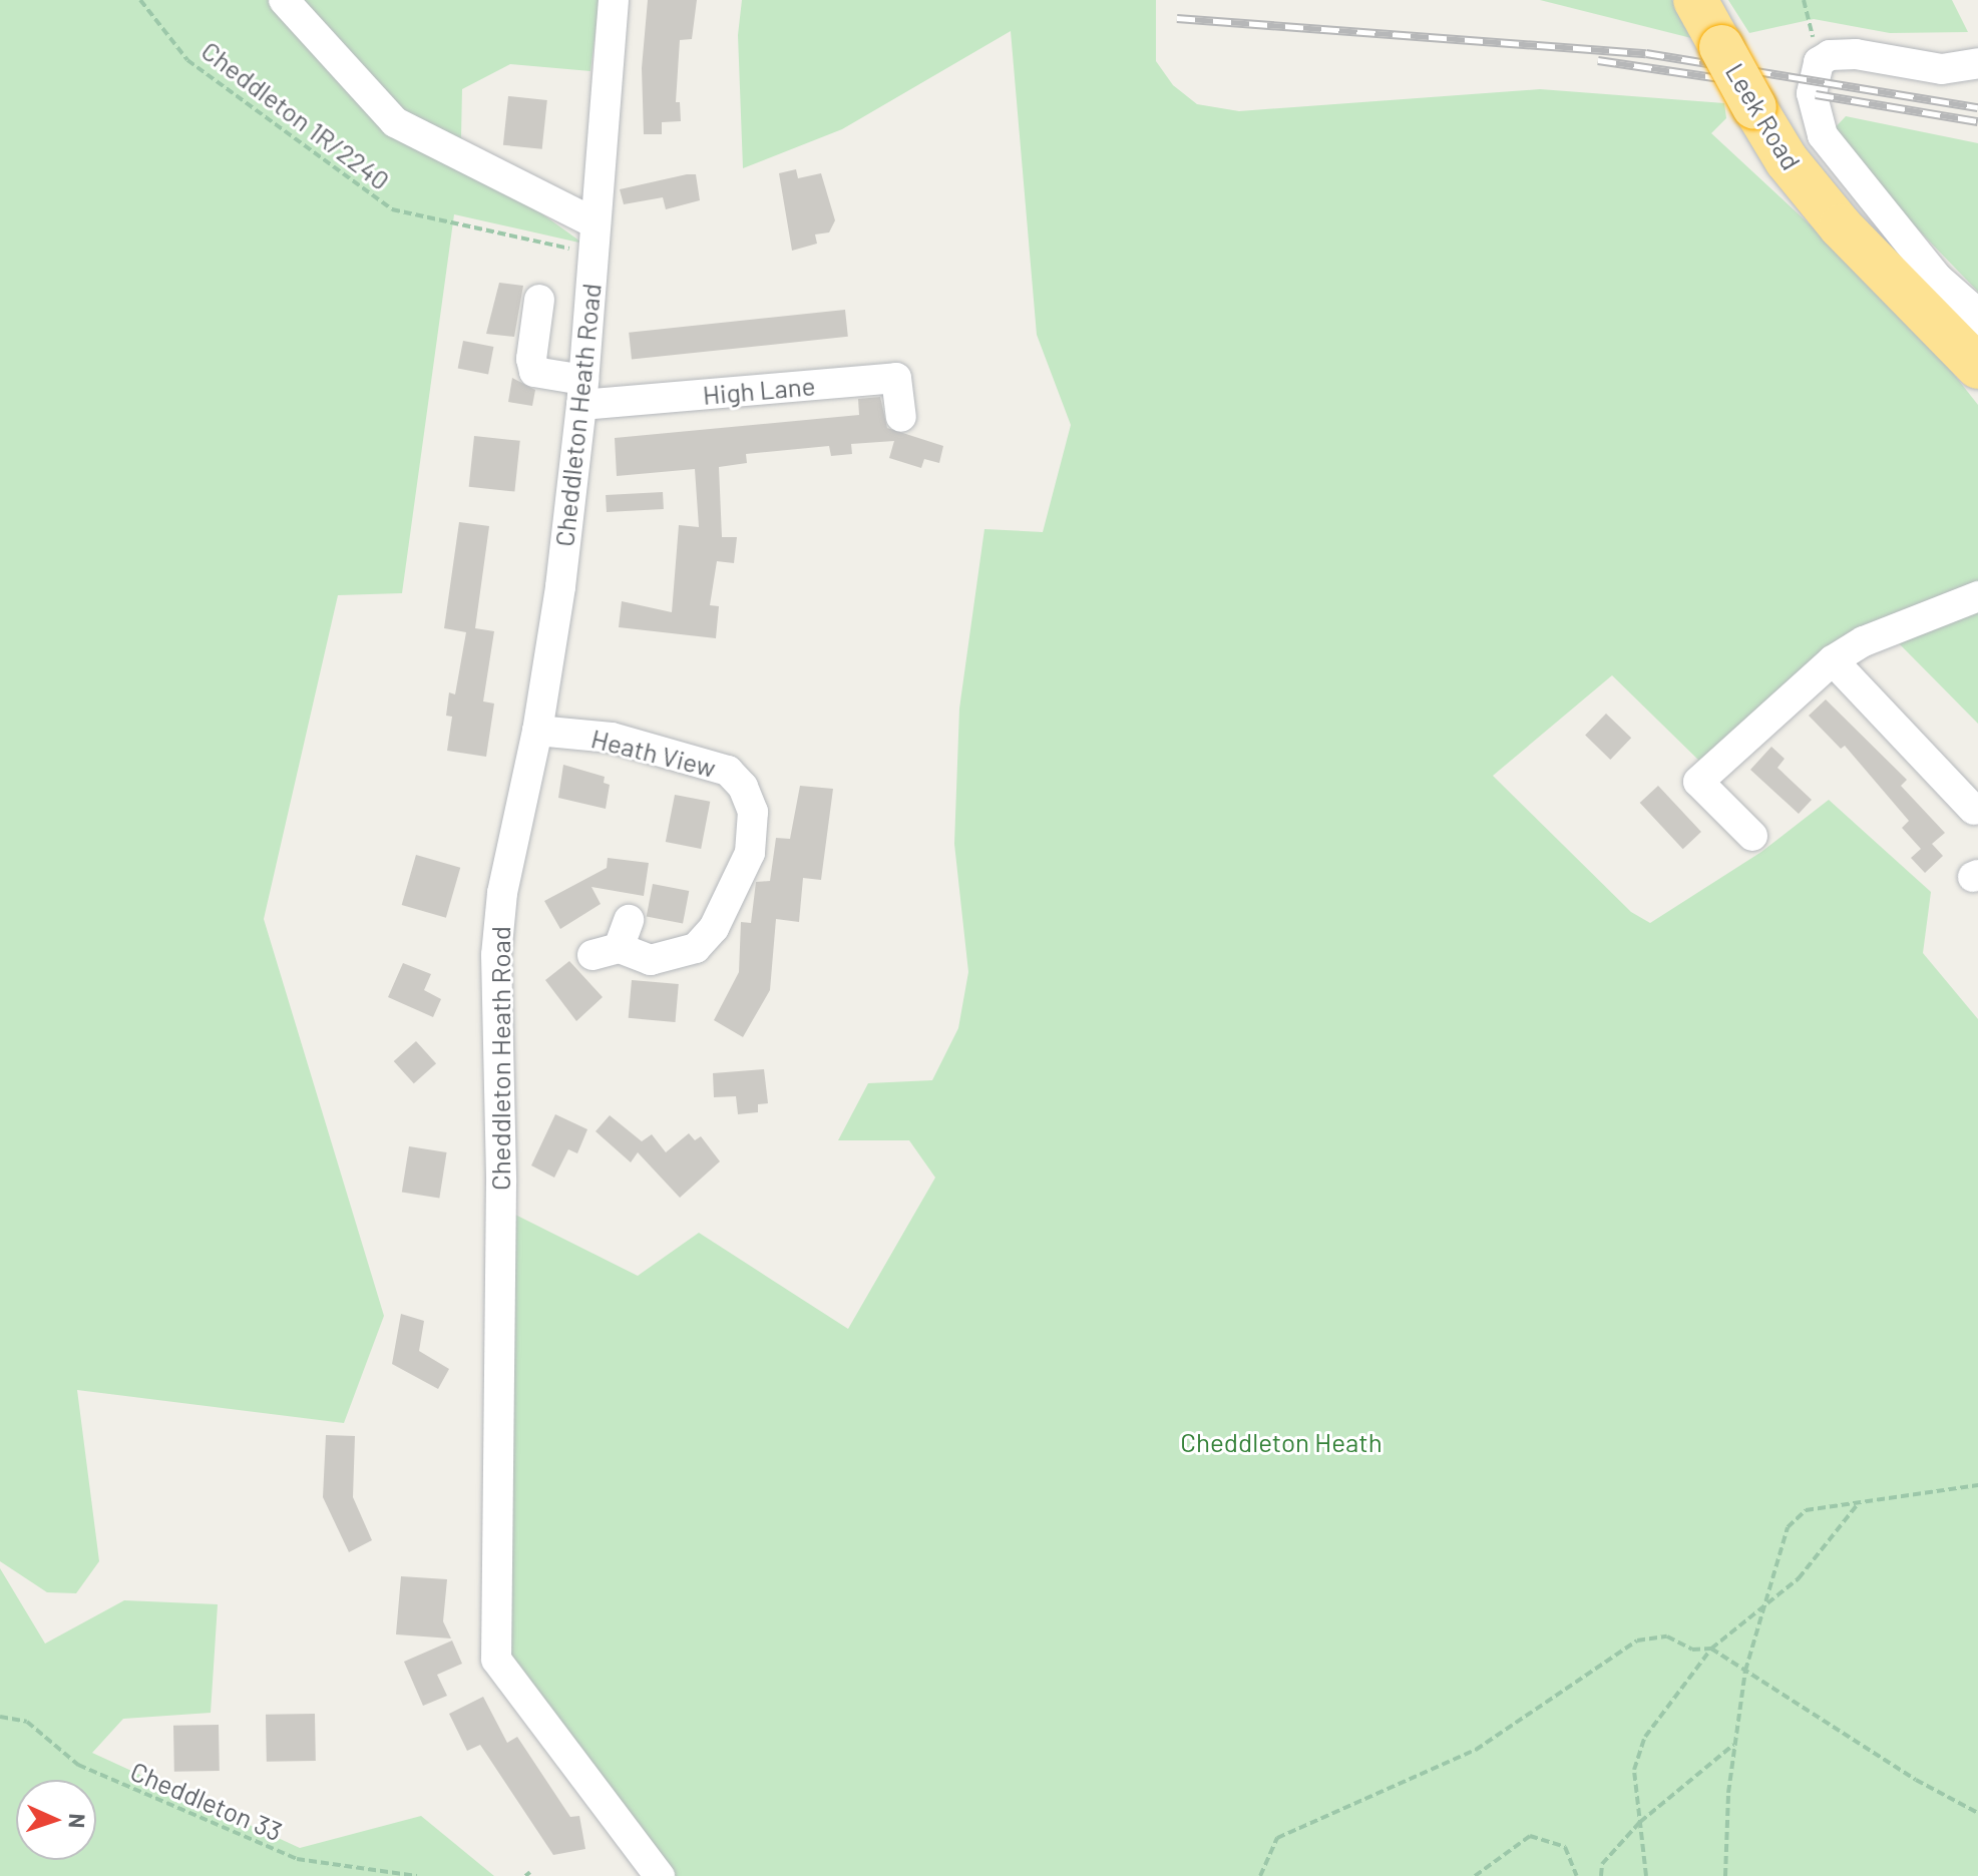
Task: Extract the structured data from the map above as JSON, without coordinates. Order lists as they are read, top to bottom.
{
  "streets": {
    "highway": ["Leek Road"],
    "street": ["High Lane", "Cheddleton Heath Road", "Heath View"],
    "path": ["Cheddleton 1R/2240", "Cheddleton 33"]
  },
  "crossings": [
    ["Cheddleton 1R/2240", "Cheddleton Heath Road"],
    ["High Lane", "Cheddleton Heath Road"],
    ["Cheddleton Heath Road", "Heath View"]
  ],
  "parks": ["Cheddleton Heath"],
  "north": "right"
}
